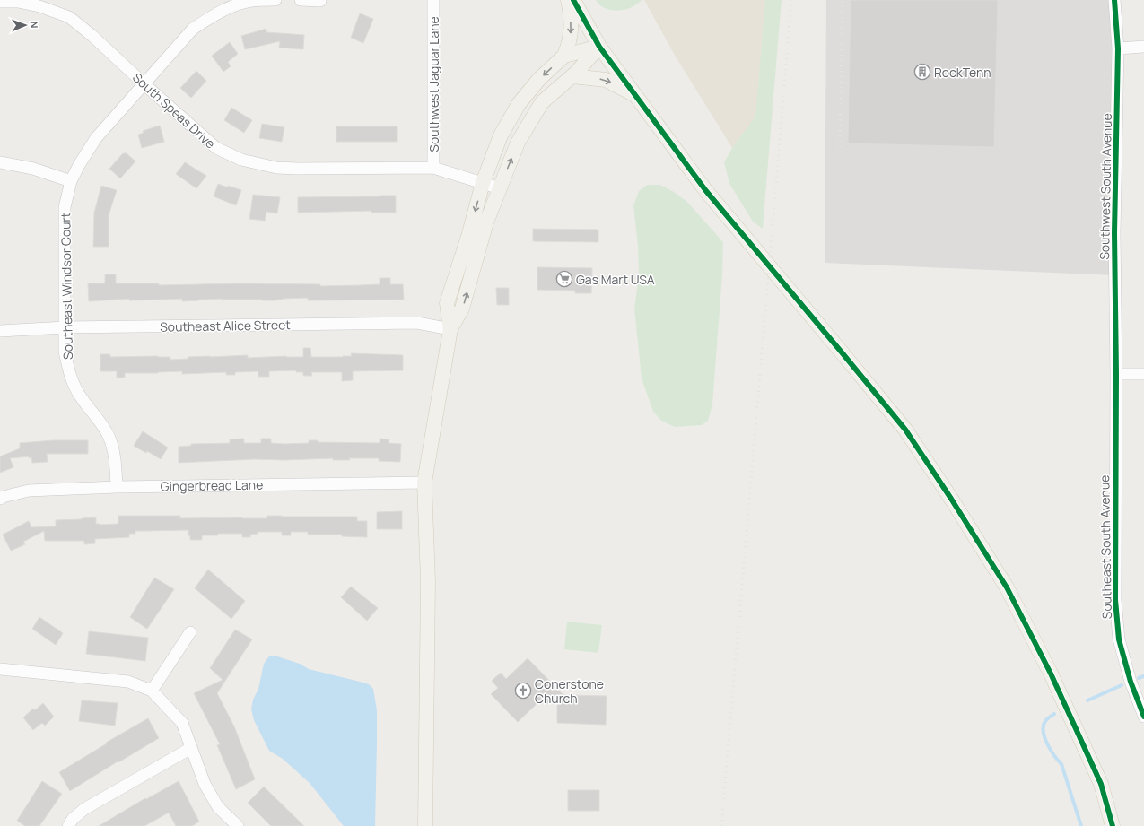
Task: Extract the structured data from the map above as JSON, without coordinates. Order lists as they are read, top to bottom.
{
  "streets": {
    "street": [
      "Southwest Jaguar Lane",
      "South Speas Drive",
      "Southwest South Avenue",
      "Southeast Windsor Court",
      "Southeast Alice Street",
      "Gingerbread Lane",
      "Southeast South Avenue"
    ]
  },
  "crossings": [
    ["Southwest Jaguar Lane", "South Speas Drive"],
    ["South Speas Drive", "Southeast Windsor Court"],
    ["Southwest South Avenue", "Southeast South Avenue"],
    ["Southeast Windsor Court", "Southeast Alice Street"],
    ["Southeast Windsor Court", "Gingerbread Lane"]
  ],
  "places": {
    "building": ["RockTenn"],
    "supermarket": ["Gas Mart USA"],
    "church": ["Conerstone Church"]
  },
  "north": "right"
}
